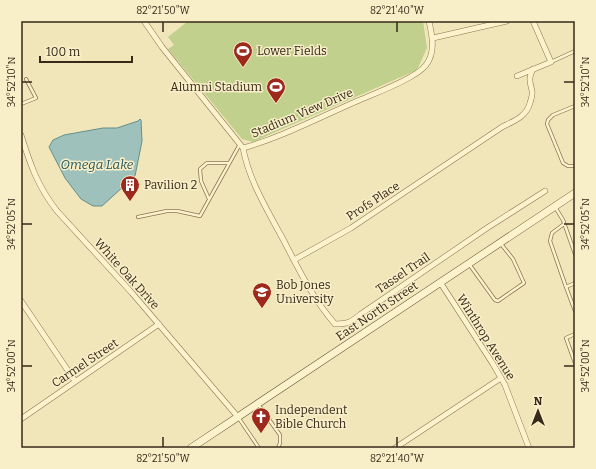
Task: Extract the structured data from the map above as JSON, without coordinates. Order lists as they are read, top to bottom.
{
  "streets": {
    "main road": ["East North Street"],
    "street": [
      "Stadium View Drive",
      "Profs Place",
      "Tassel Trail",
      "White Oak Drive",
      "Winthrop Avenue",
      "Carmel Street"
    ]
  },
  "crossings": [
    ["Profs Place", "Tassel Trail"],
    ["White Oak Drive", "East North Street"],
    ["White Oak Drive", "Carmel Street"],
    ["East North Street", "Winthrop Avenue"]
  ],
  "water": ["Omega Lake"],
  "places": {
    "sports": ["Lower Fields", "Alumni Stadium"],
    "building": ["Pavilion 2"],
    "school or university": ["Bob Jones University"],
    "church": ["Independent Bible Church"]
  },
  "scale_bar": "100 m",
  "north": "top",
  "coordinates": [
    "82°21'50\"W",
    "82°21'40\"W",
    "34°52'10\"N",
    "34°52'05\"N",
    "34°52'00\"N"
  ]
}
